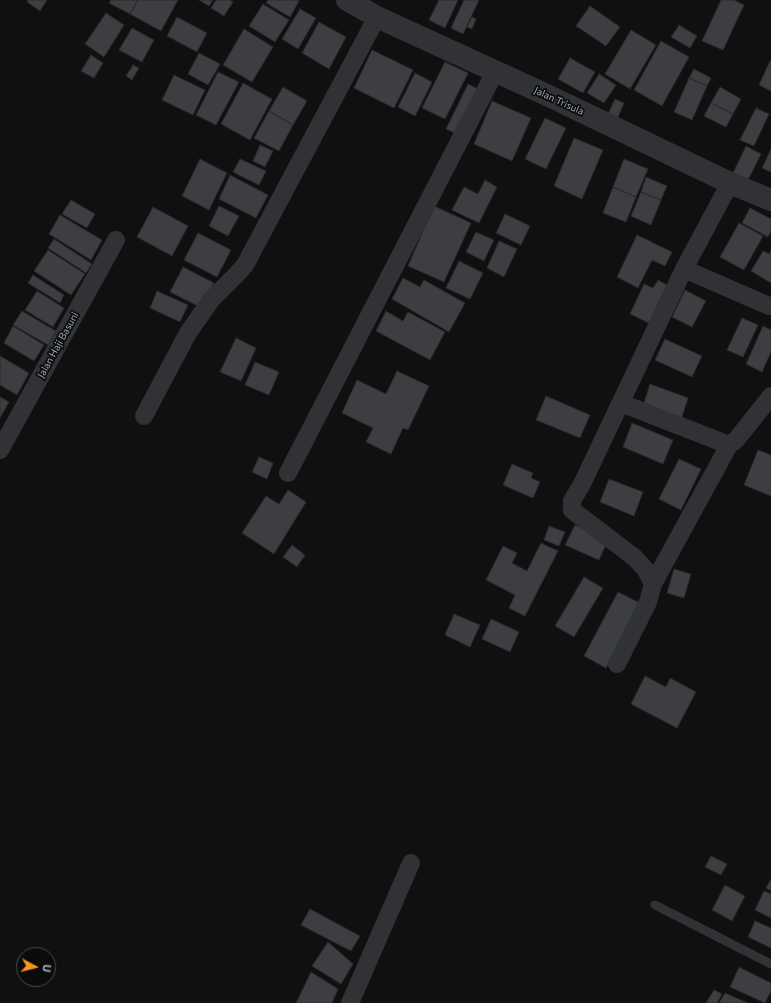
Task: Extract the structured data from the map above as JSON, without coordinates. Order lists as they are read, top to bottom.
{
  "streets": {
    "street": ["Jalan Trisula", "Jalan Haji Basuni"]
  },
  "north": "right"
}
